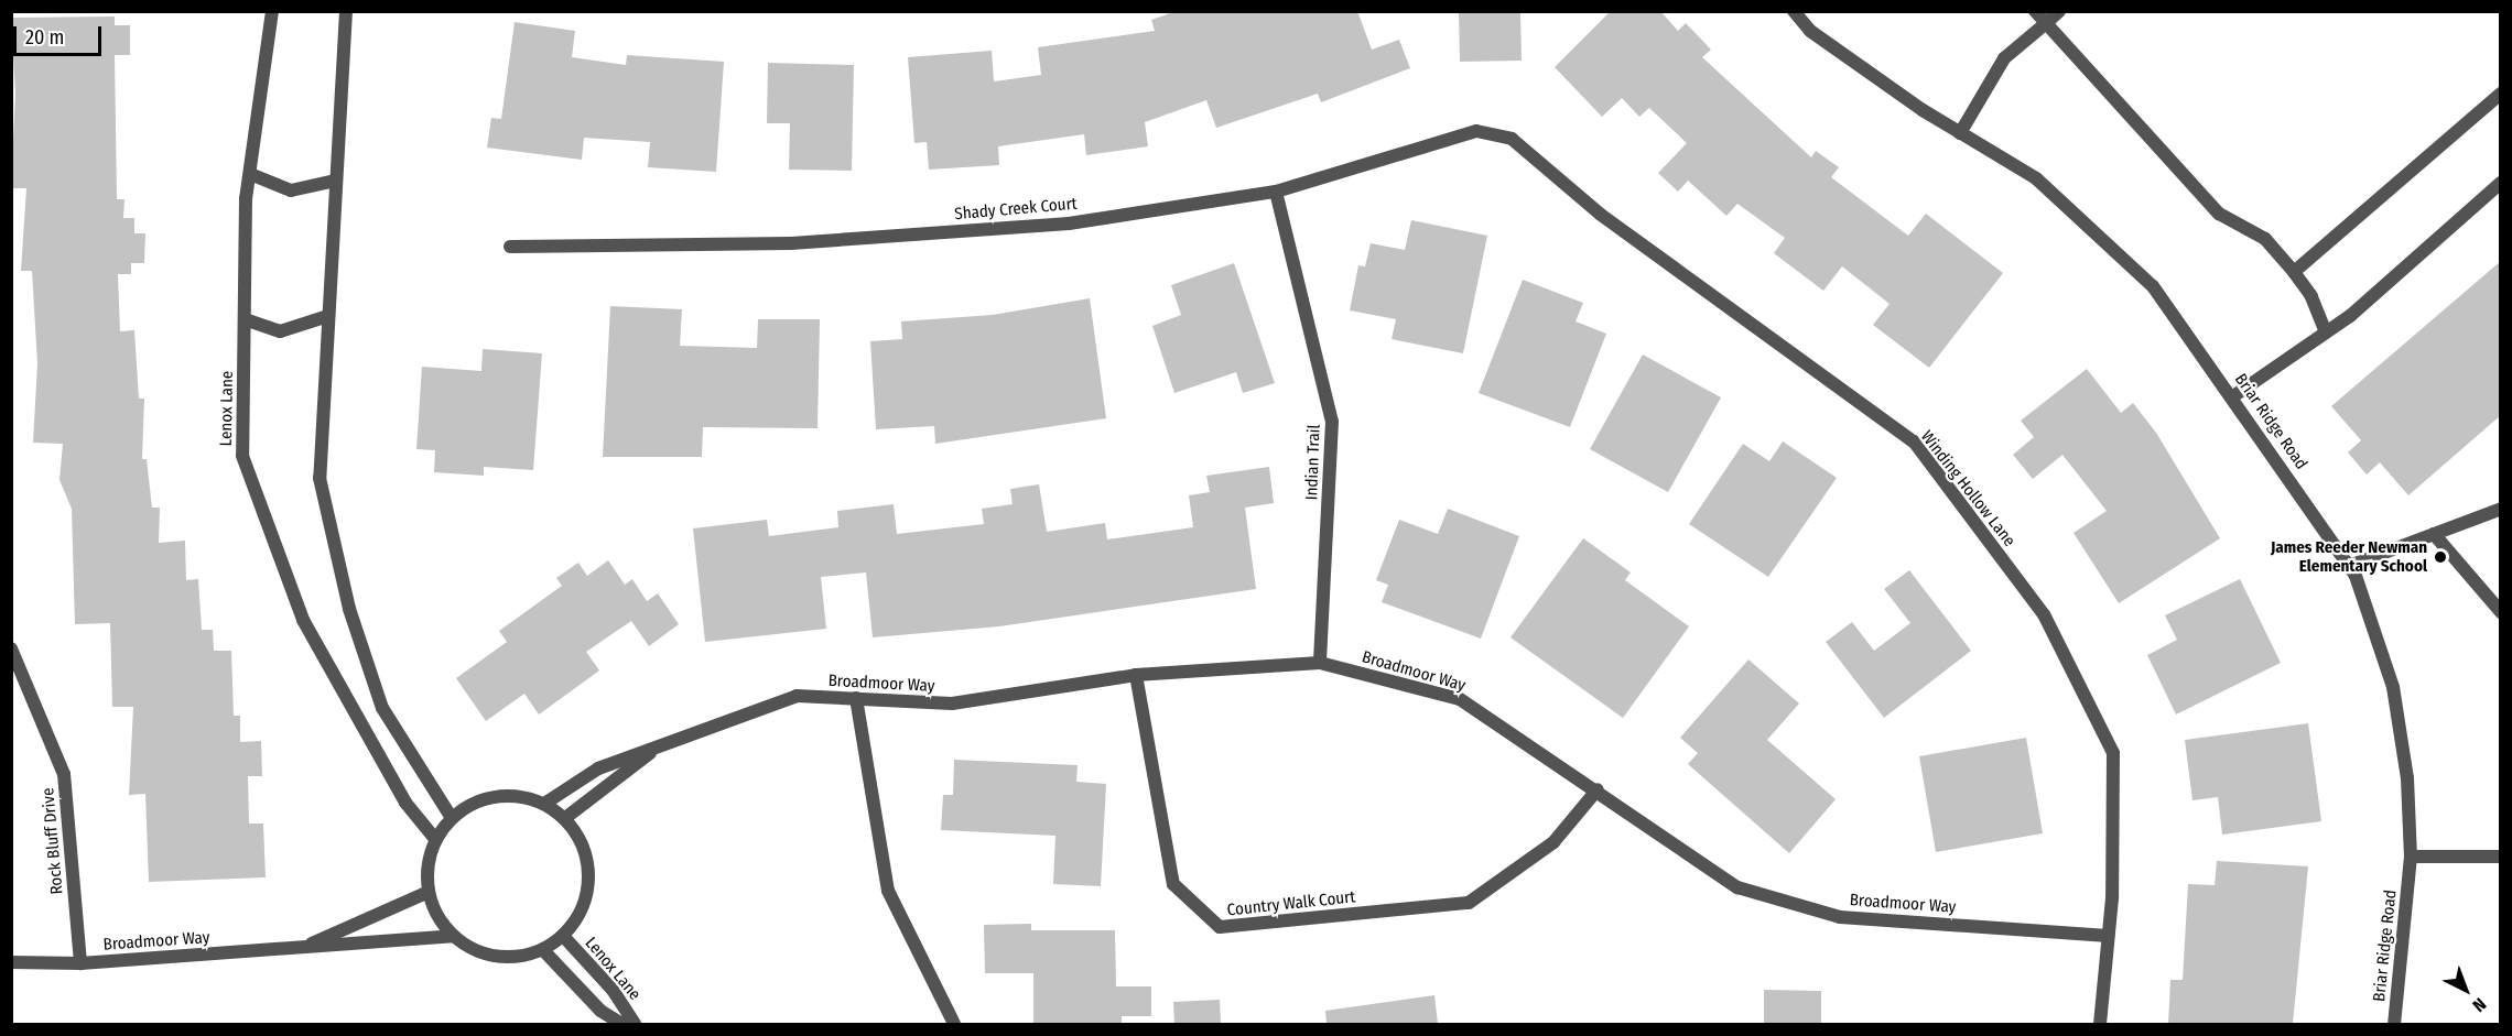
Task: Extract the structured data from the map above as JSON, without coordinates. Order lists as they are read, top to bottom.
{
  "streets": {
    "street": [
      "Shady Creek Court",
      "Lenox Lane",
      "Briar Ridge Road",
      "Indian Trail",
      "Winding Hollow Lane",
      "Broadmoor Way",
      "Rock Bluff Drive",
      "Country Walk Court"
    ]
  },
  "crossings": [
    ["Shady Creek Court", "Indian Trail"],
    ["Shady Creek Court", "Winding Hollow Lane"],
    ["Lenox Lane", "Broadmoor Way"],
    ["Indian Trail", "Broadmoor Way"],
    ["Winding Hollow Lane", "Broadmoor Way"],
    ["Broadmoor Way", "Rock Bluff Drive"],
    ["Broadmoor Way", "Country Walk Court"]
  ],
  "places": ["James Reeder Newman Elementary School"],
  "scale_bar": "20 m",
  "north": "bottom right"
}
